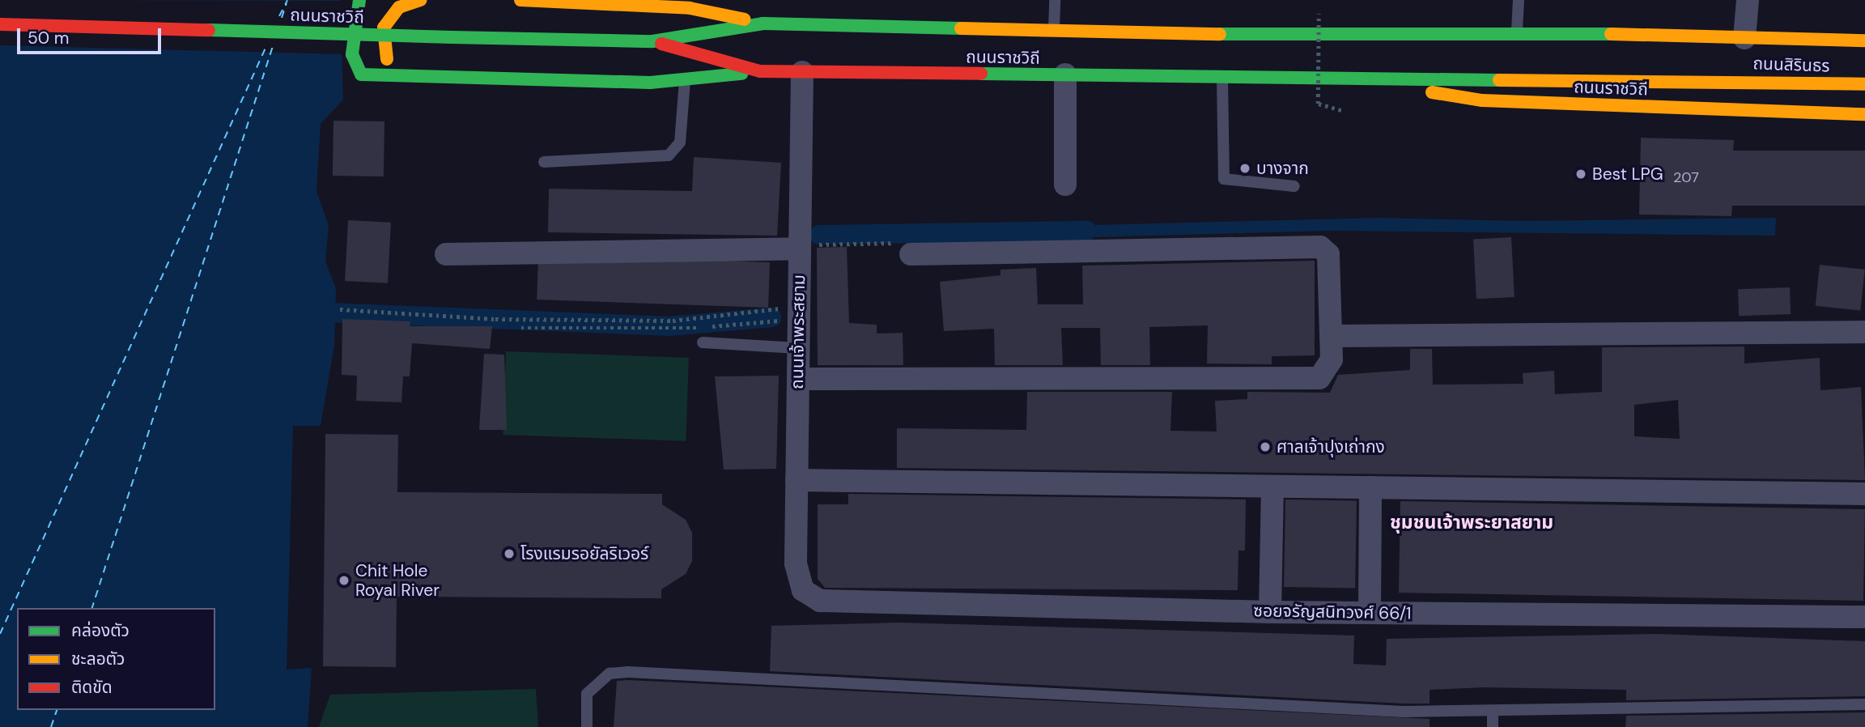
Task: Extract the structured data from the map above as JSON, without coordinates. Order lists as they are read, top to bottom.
{
  "streets": {
    "main road": ["ถนนราชวิถี", "ถนนสิรินธร"],
    "street": ["ถนนเจ้าพระสยาม", "ซอยจรัญสนิทวงศ์ 66/1"]
  },
  "crossings": [
    ["ถนนราชวิถี", "ถนนสิรินธร"],
    ["ถนนราชวิถี", "ถนนเจ้าพระสยาม"],
    ["ถนนเจ้าพระสยาม", "ซอยจรัญสนิทวงศ์ 66/1"]
  ],
  "districts": ["ชุมชนเจ้าพระยาสยาม"],
  "places": [
    "บางจาก",
    "Best LPG",
    "ศาลเจ้าปุงเถ่ากง",
    "โรงแรมรอยัลริเวอร์",
    "Chit Hole Royal River"
  ],
  "house_numbers": ["207"],
  "legend": ["คล่องตัว", "ชะลอตัว", "ติดขัด"],
  "scale_bar": "50 m"
}
